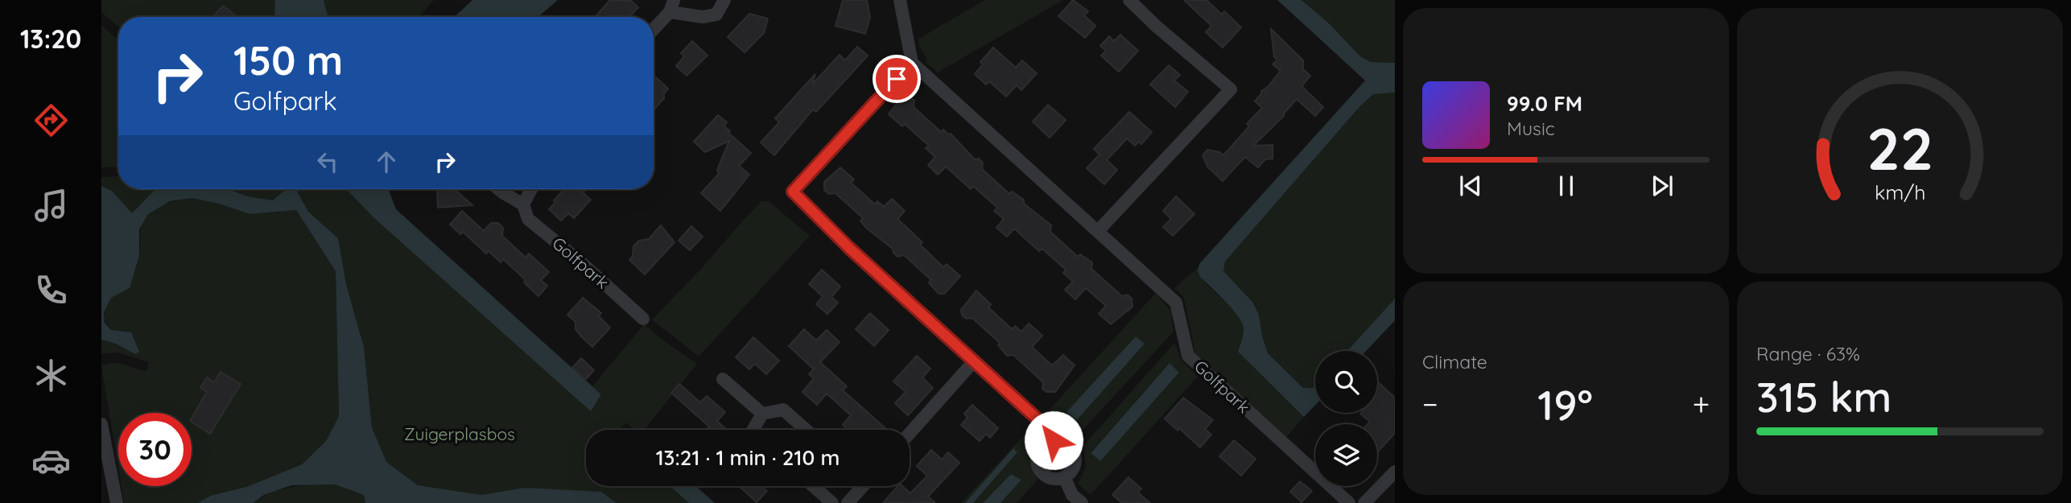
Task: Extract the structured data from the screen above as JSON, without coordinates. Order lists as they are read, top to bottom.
{
  "streets": {
    "street": ["Golfpark"]
  },
  "parks": ["Zuigerplasbos"],
  "page": {
    "tabs": "13:20",
    "turn": ["150 m", "Golfpark"],
    "song": ["99.0 FM", "Music"],
    "tile": [
      "Climate",
      ["Range · 63%", "315 km"]
    ],
    "heat": ["−", "19°", "+"],
    "limit": "30",
    "trip": "13:21 · 1 min · 210 m",
    "gauge": ["22", "km/h"]
  }
}
